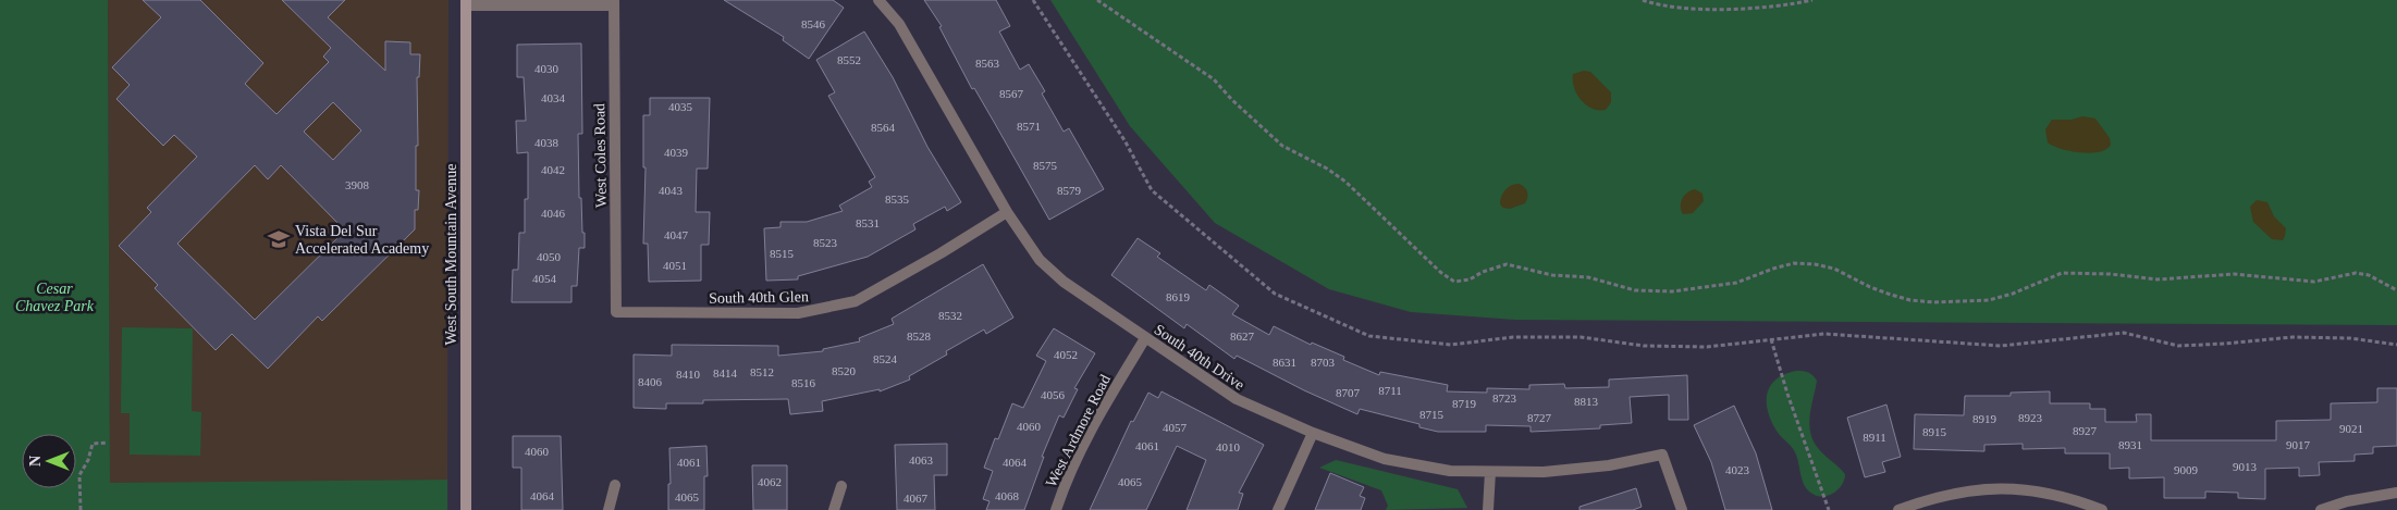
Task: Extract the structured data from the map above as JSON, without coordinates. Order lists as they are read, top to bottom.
{
  "streets": {
    "street": [
      "West Coles Road",
      "West South Mountain Avenue",
      "South 40th Glen",
      "South 40th Drive",
      "West Ardmore Road"
    ]
  },
  "crossings": [
    ["West Coles Road", "South 40th Glen"],
    ["South 40th Glen", "South 40th Drive"],
    ["South 40th Drive", "West Ardmore Road"]
  ],
  "parks": ["Cesar Chavez Park"],
  "places": {
    "school or university": ["Vista Del Sur Accelerated Academy"]
  },
  "house_numbers": [
    "8546",
    "8552",
    "8563",
    "4030",
    "8567",
    "4034",
    "4035",
    "8571",
    "8564",
    "4038",
    "4039",
    "8575",
    "4042",
    "3908",
    "4043",
    "8579",
    "8535",
    "4046",
    "8531",
    "4047",
    "8523",
    "8515",
    "4050",
    "4051",
    "4054",
    "8619",
    "8532",
    "8528",
    "8627",
    "4052",
    "8524",
    "8631",
    "8703",
    "8520",
    "8512",
    "8414",
    "8410",
    "8406",
    "8516",
    "8711",
    "8707",
    "4056",
    "8723",
    "8813",
    "8719",
    "8715",
    "8727",
    "8923",
    "8919",
    "4060",
    "4057",
    "9021",
    "8927",
    "8915",
    "8911",
    "8931",
    "9017",
    "4061",
    "4010",
    "4060",
    "4063",
    "4061",
    "4064",
    "9013",
    "4023",
    "9009",
    "4062",
    "4065",
    "4064",
    "4068",
    "4065",
    "4067"
  ],
  "north": "left"
}
